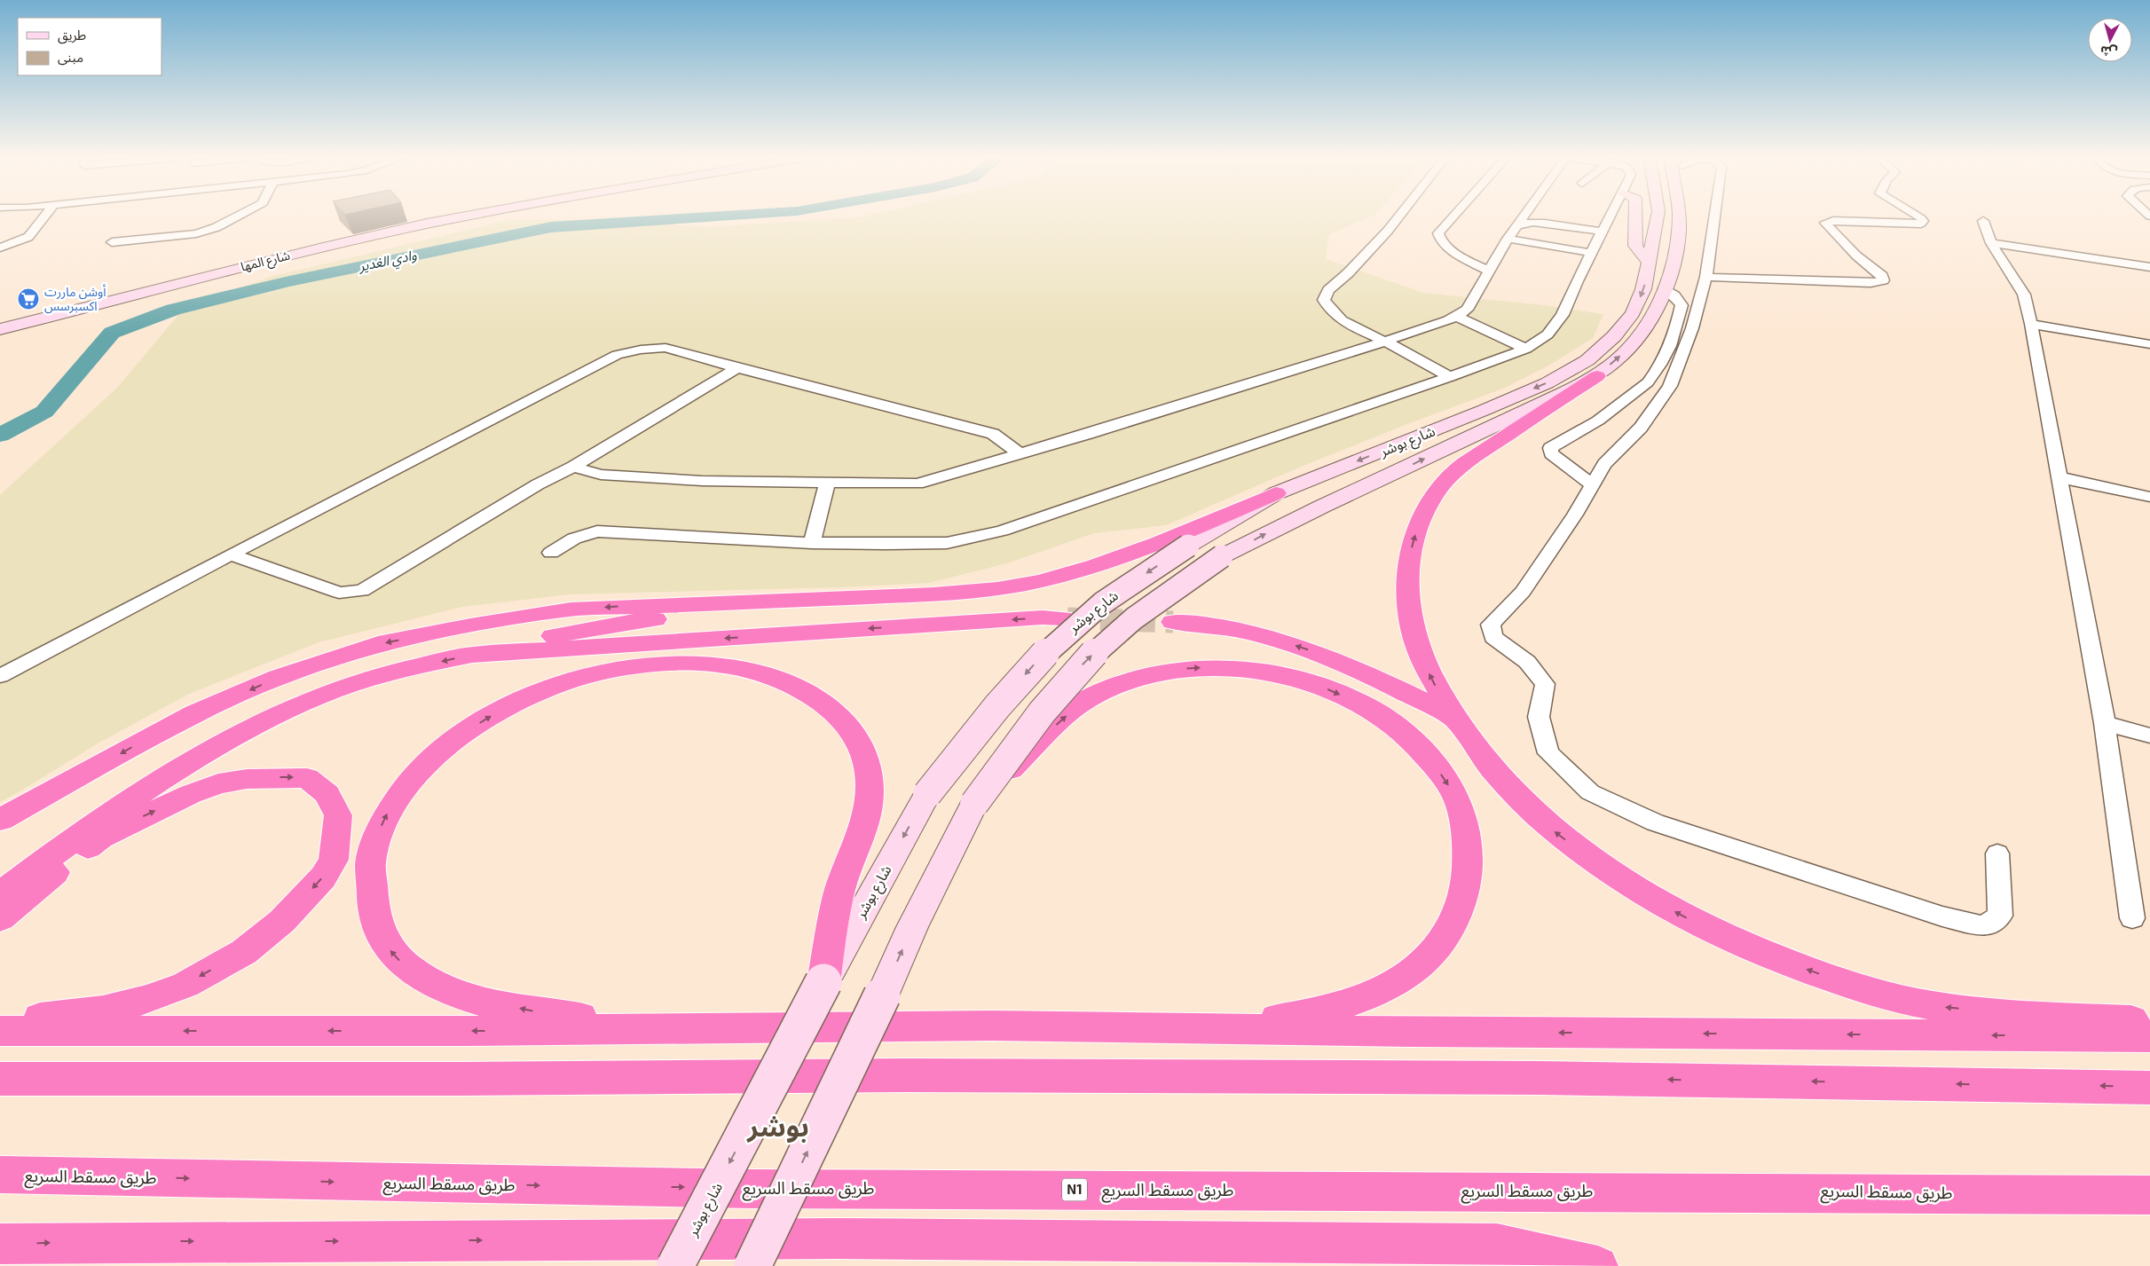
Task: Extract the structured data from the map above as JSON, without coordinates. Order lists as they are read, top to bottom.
{
  "streets": {
    "highway": ["طريق مسقط السريع", "N1"],
    "main road": ["شارع المها", "شارع بوشر"]
  },
  "districts": ["بوشر"],
  "water": ["وادي الغدير"],
  "places": {
    "supermarket": ["أوشن ماررت اكسبرسس"]
  },
  "legend": ["طريق", "مبنى"],
  "north": "bottom"
}
